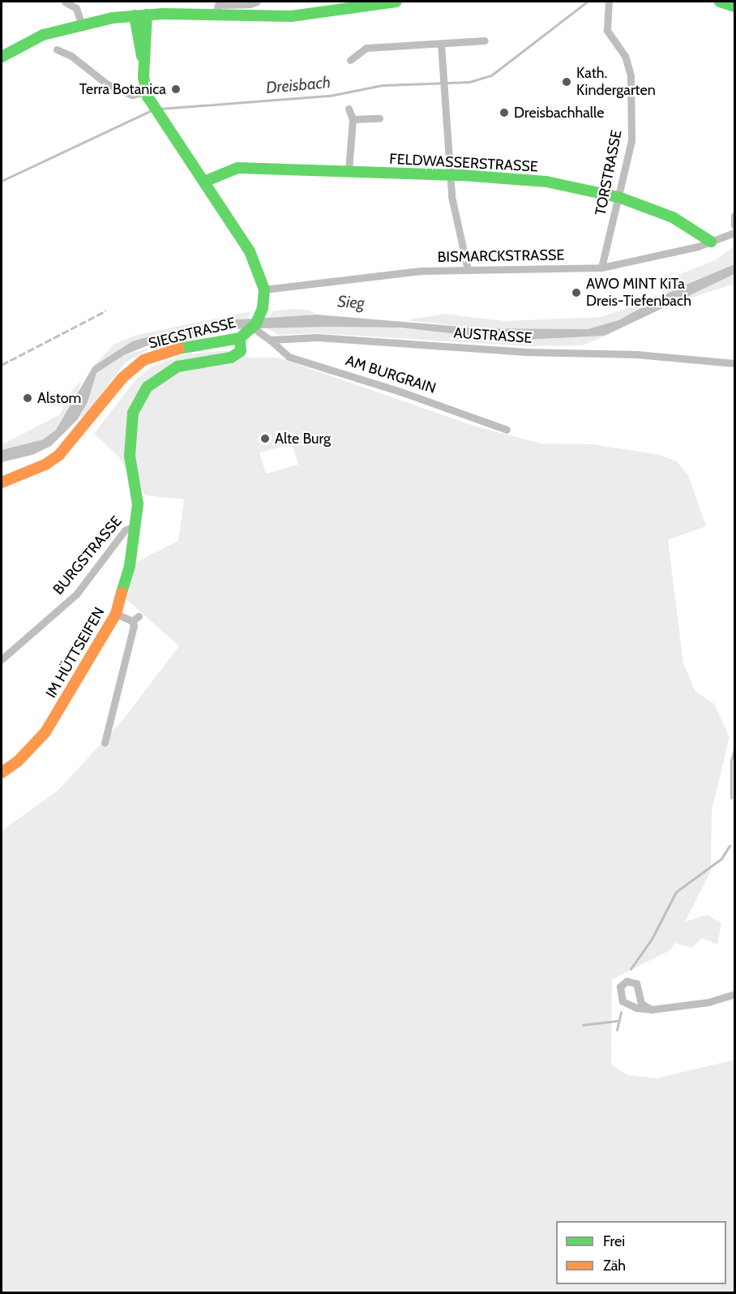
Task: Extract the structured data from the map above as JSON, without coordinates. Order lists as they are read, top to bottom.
{
  "streets": {
    "street": [
      "FELDWASSERSTRASSE",
      "TORSTRASSE",
      "BISMARCKSTRASSE",
      "SIEGSTRASSE",
      "AUSTRASSE",
      "AM BURGRAIN",
      "BURGSTRASSE",
      "IM HÜTTSEIFEN"
    ]
  },
  "crossings": [
    ["FELDWASSERSTRASSE", "TORSTRASSE"],
    ["FELDWASSERSTRASSE", "BISMARCKSTRASSE"],
    ["FELDWASSERSTRASSE", "SIEGSTRASSE"],
    ["TORSTRASSE", "BISMARCKSTRASSE"],
    ["BISMARCKSTRASSE", "SIEGSTRASSE"],
    ["SIEGSTRASSE", "BURGSTRASSE"],
    ["AUSTRASSE", "AM BURGRAIN"],
    ["BURGSTRASSE", "IM HÜTTSEIFEN"]
  ],
  "water": ["Dreisbach", "Sieg"],
  "places": [
    "Kath. Kindergarten",
    "Terra Botanica",
    "Dreisbachhalle",
    "AWO MINT KiTa Dreis-Tiefenbach",
    "Alstom",
    "Alte Burg"
  ],
  "legend": ["Frei", "Zäh"]
}
